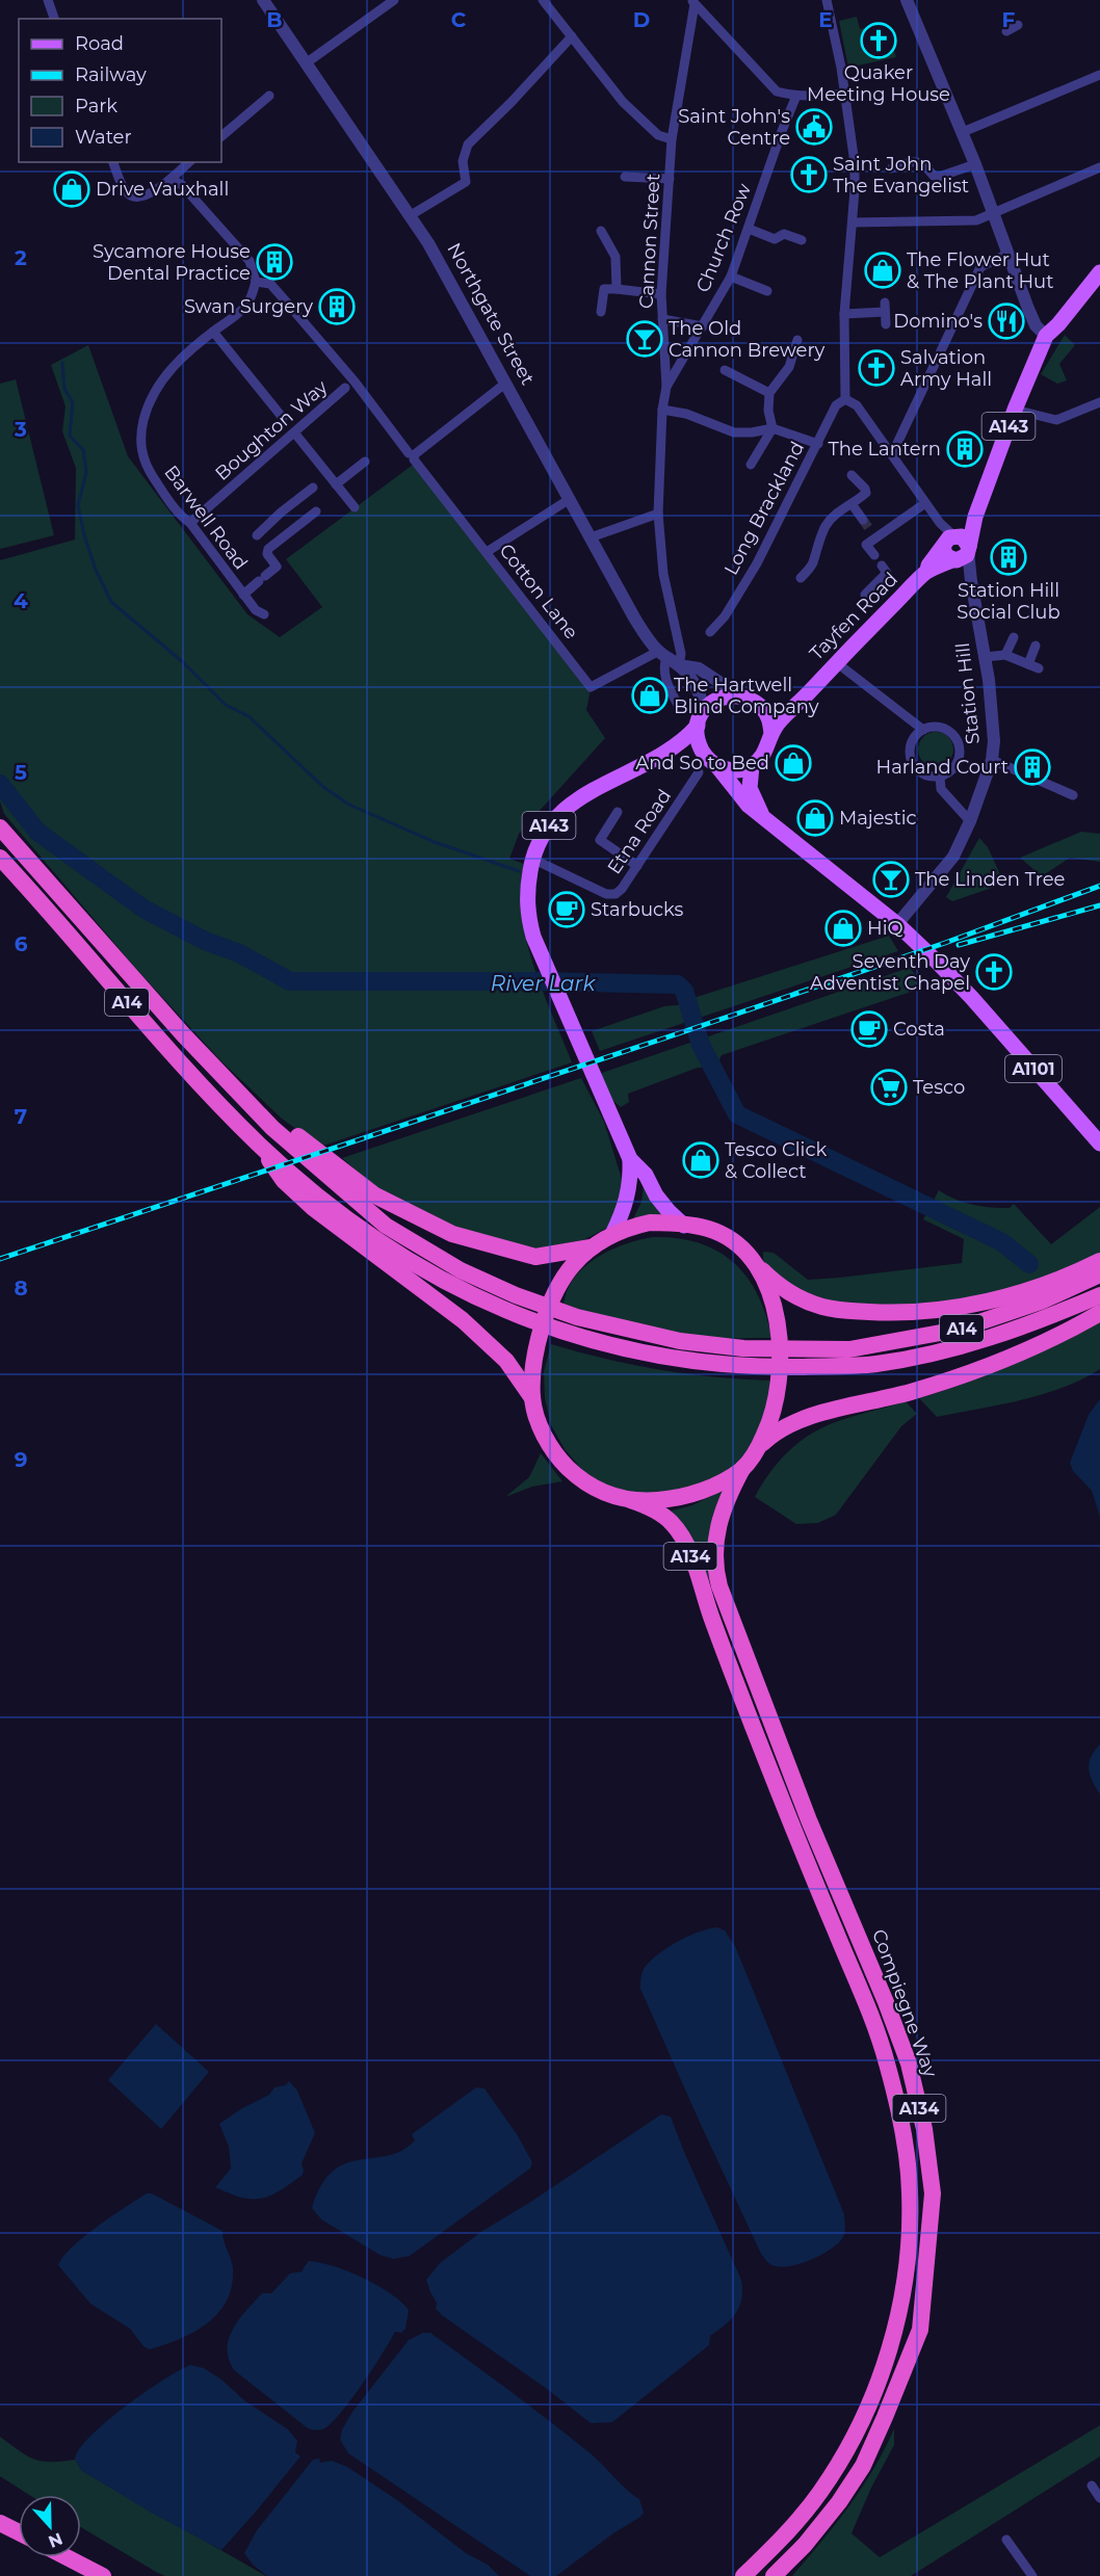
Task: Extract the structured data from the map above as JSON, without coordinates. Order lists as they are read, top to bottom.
{
  "streets": {
    "highway": ["A14", "A134", "Compiegne Way"],
    "main road": ["A143", "Tayfen Road", "A1101"],
    "street": [
      "Church Row",
      "Cannon Street",
      "Northgate Street",
      "Boughton Way",
      "Long Brackland",
      "Barwell Road",
      "Cotton Lane",
      "Station Hill",
      "Etna Road"
    ]
  },
  "crossings": [
    ["Church Row", "Cannon Street"],
    ["Cannon Street", "Northgate Street"],
    ["Northgate Street", "A143"],
    ["Northgate Street", "Cotton Lane"],
    ["Northgate Street", "A1101"],
    ["A143", "Tayfen Road"],
    ["A143", "Etna Road"],
    ["A143", "A1101"],
    ["Boughton Way", "Barwell Road"],
    ["Barwell Road", "Cotton Lane"],
    ["Tayfen Road", "Station Hill"],
    ["Station Hill", "A1101"]
  ],
  "water": ["River Lark"],
  "places": {
    "church": [
      "Quaker Meeting House",
      "Saint John The Evangelist",
      "Salvation Army Hall",
      "Seventh Day Adventist Chapel"
    ],
    "public building": ["Saint John's Centre"],
    "shop": [
      "Drive Vauxhall",
      "The Flower Hut & The Plant Hut",
      "The Hartwell Blind Company",
      "And So to Bed",
      "Majestic",
      "HiQ",
      "Tesco Click & Collect"
    ],
    "building": [
      "Sycamore House Dental Practice",
      "Swan Surgery",
      "The Lantern",
      "Station Hill Social Club",
      "Harland Court"
    ],
    "restaurant": ["Domino's"],
    "bar": ["The Old Cannon Brewery", "The Linden Tree"],
    "cafe": ["Starbucks", "Costa"],
    "supermarket": ["Tesco"]
  },
  "legend": [
    "Road",
    "Railway",
    "Park",
    "Water"
  ],
  "north": "bottom",
  "grid": {
    "columns": [
      "B",
      "C",
      "D",
      "E",
      "F"
    ],
    "rows": [
      "2",
      "3",
      "4",
      "5",
      "6",
      "7",
      "8",
      "9"
    ]
  }
}
